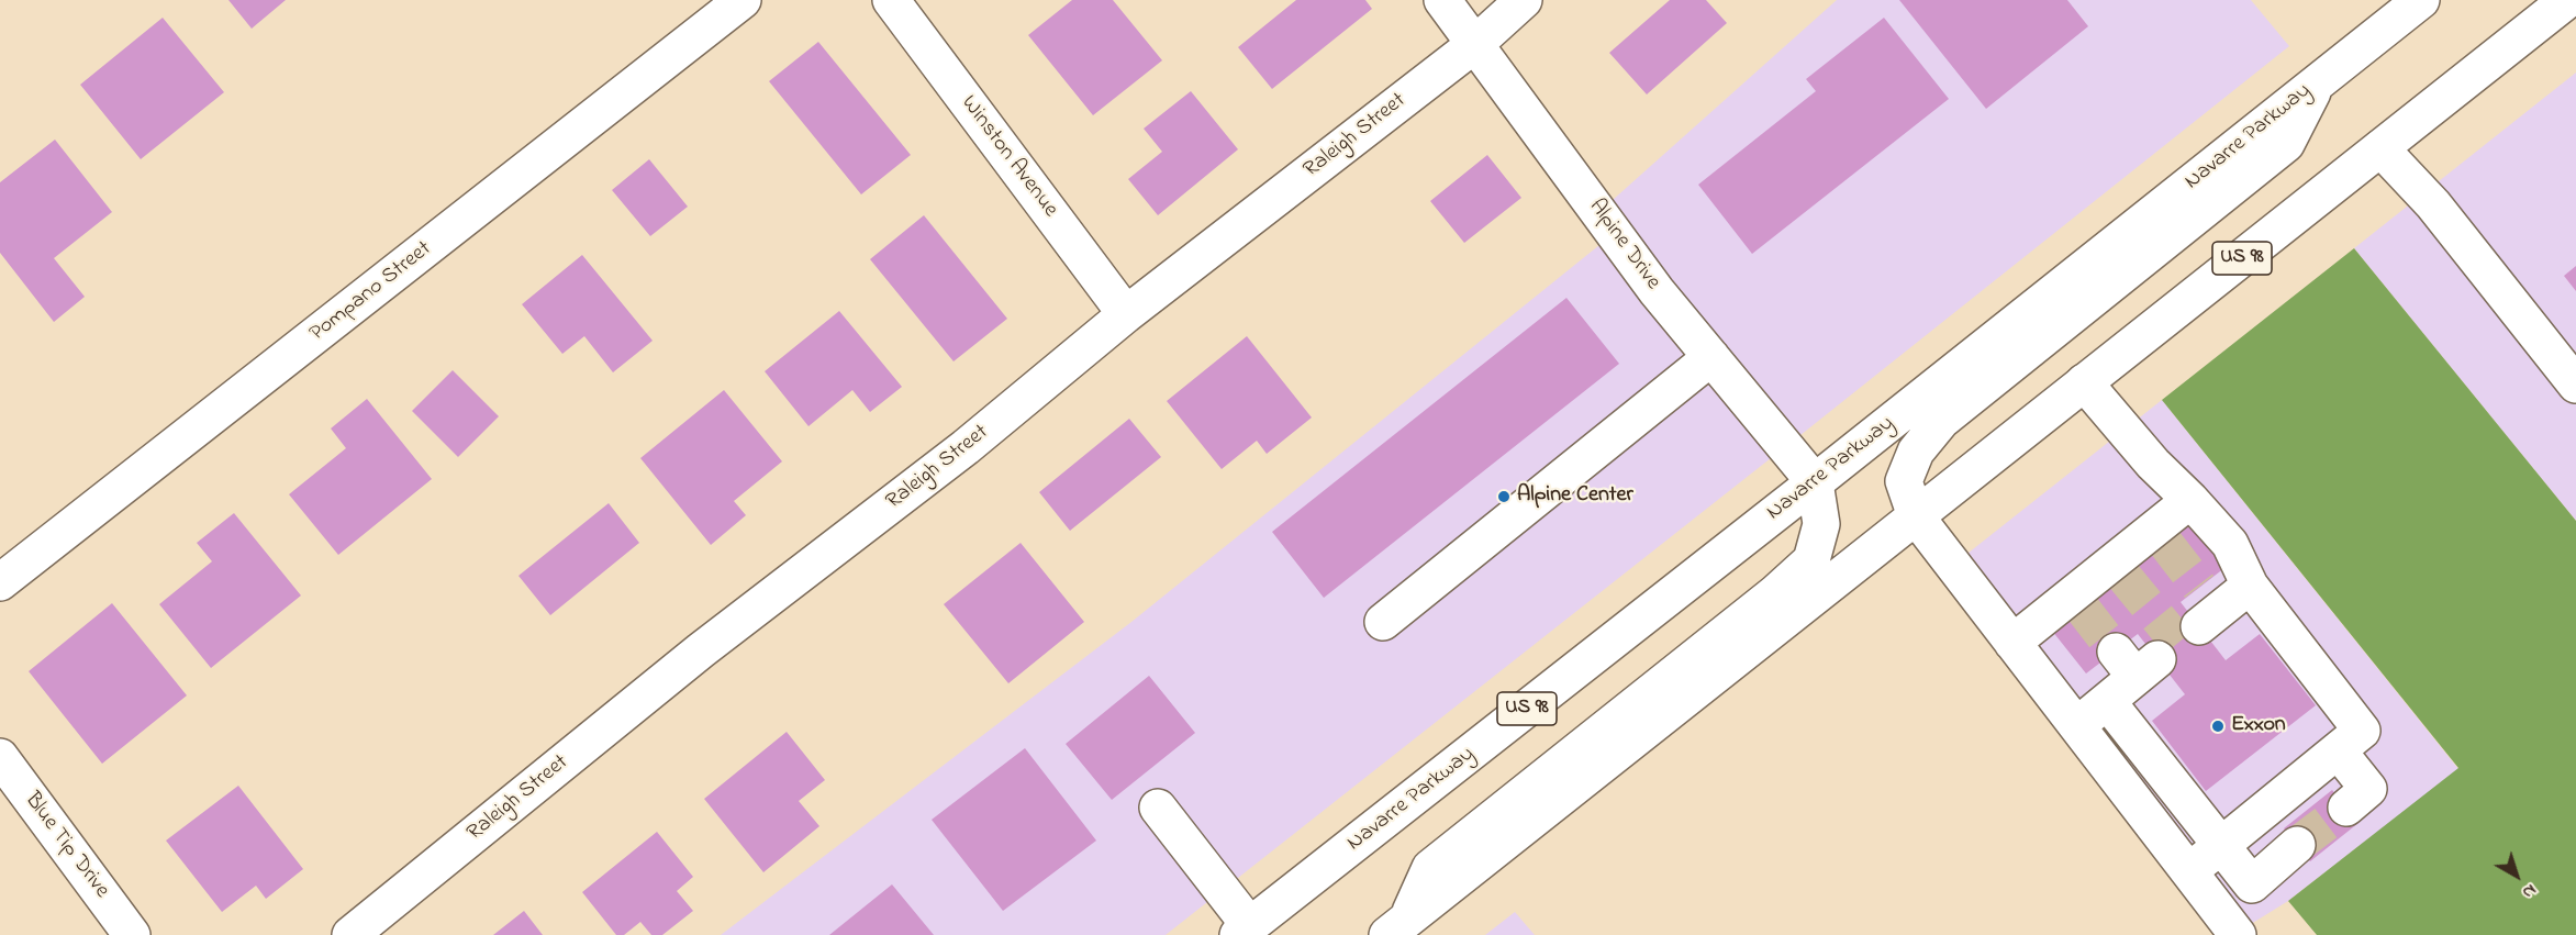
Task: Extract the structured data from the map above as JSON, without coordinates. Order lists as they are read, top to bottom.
{
  "streets": {
    "main road": [
      "Raleigh Street",
      "Navarre Parkway",
      "Winston Avenue",
      "Alpine Drive",
      "US 98",
      "Pompano Street",
      "Blue Tip Drive"
    ]
  },
  "crossings": [
    ["Raleigh Street", "Winston Avenue"],
    ["Raleigh Street", "Alpine Drive"],
    ["Navarre Parkway", "Alpine Drive"]
  ],
  "places": ["Alpine Center", "Exxon"],
  "north": "bottom right"
}
